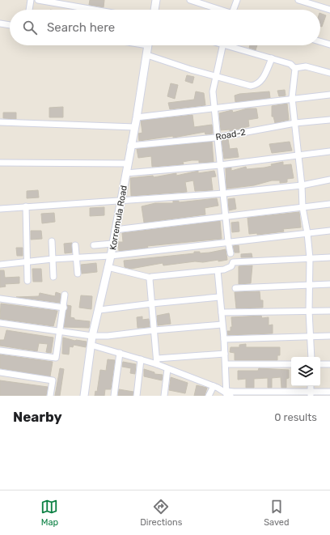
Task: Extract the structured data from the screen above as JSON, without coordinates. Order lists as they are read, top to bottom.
{
  "streets": {
    "street": ["Road-2", "Korremula Road"]
  },
  "crossings": [
    ["Road-2", "Korremula Road"]
  ],
  "page": {
    "search": "Search here",
    "heading": ["Nearby", "0 results"],
    "nav": ["Map", "Directions", "Saved"]
  }
}
